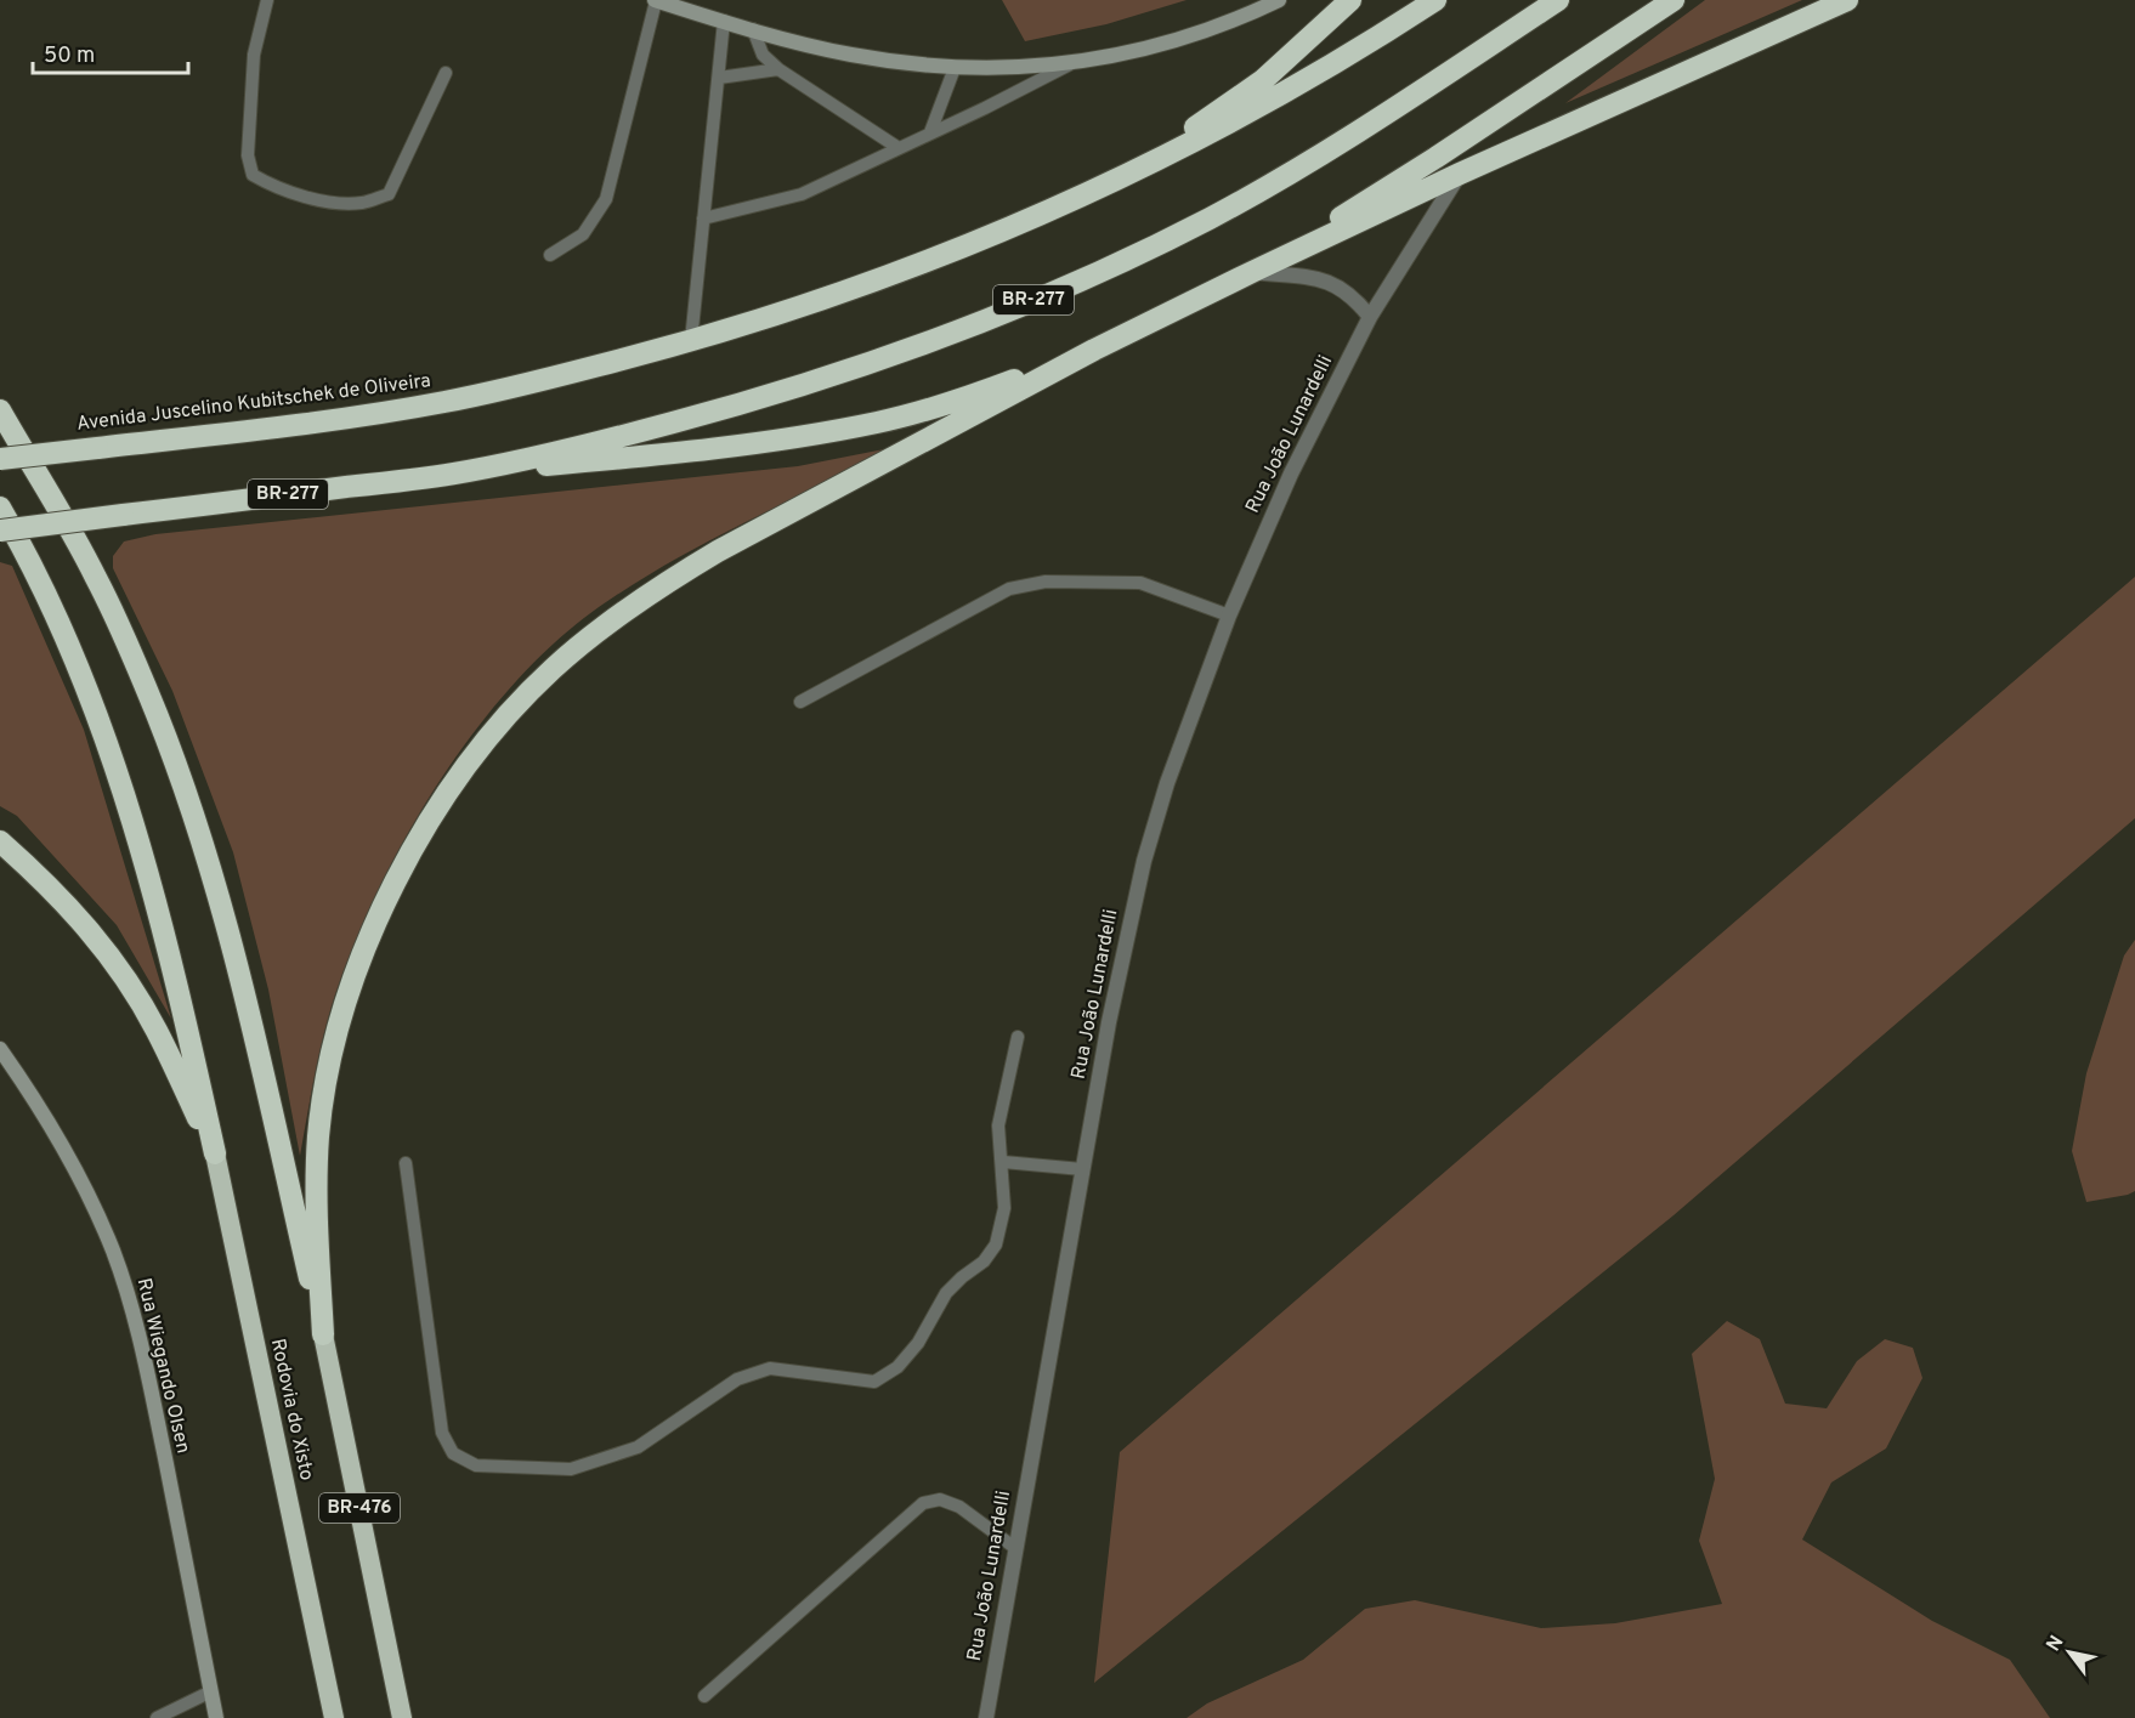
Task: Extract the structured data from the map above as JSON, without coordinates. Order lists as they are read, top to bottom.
{
  "streets": {
    "highway": [
      "BR-277",
      "Avenida Juscelino Kubitschek de Oliveira",
      "Rodovia do Xisto",
      "BR-476"
    ],
    "main road": ["Rua Wiegando Olsen"],
    "street": ["Rua João Lunardelli"]
  },
  "scale_bar": "50 m",
  "north": "top left"
}
